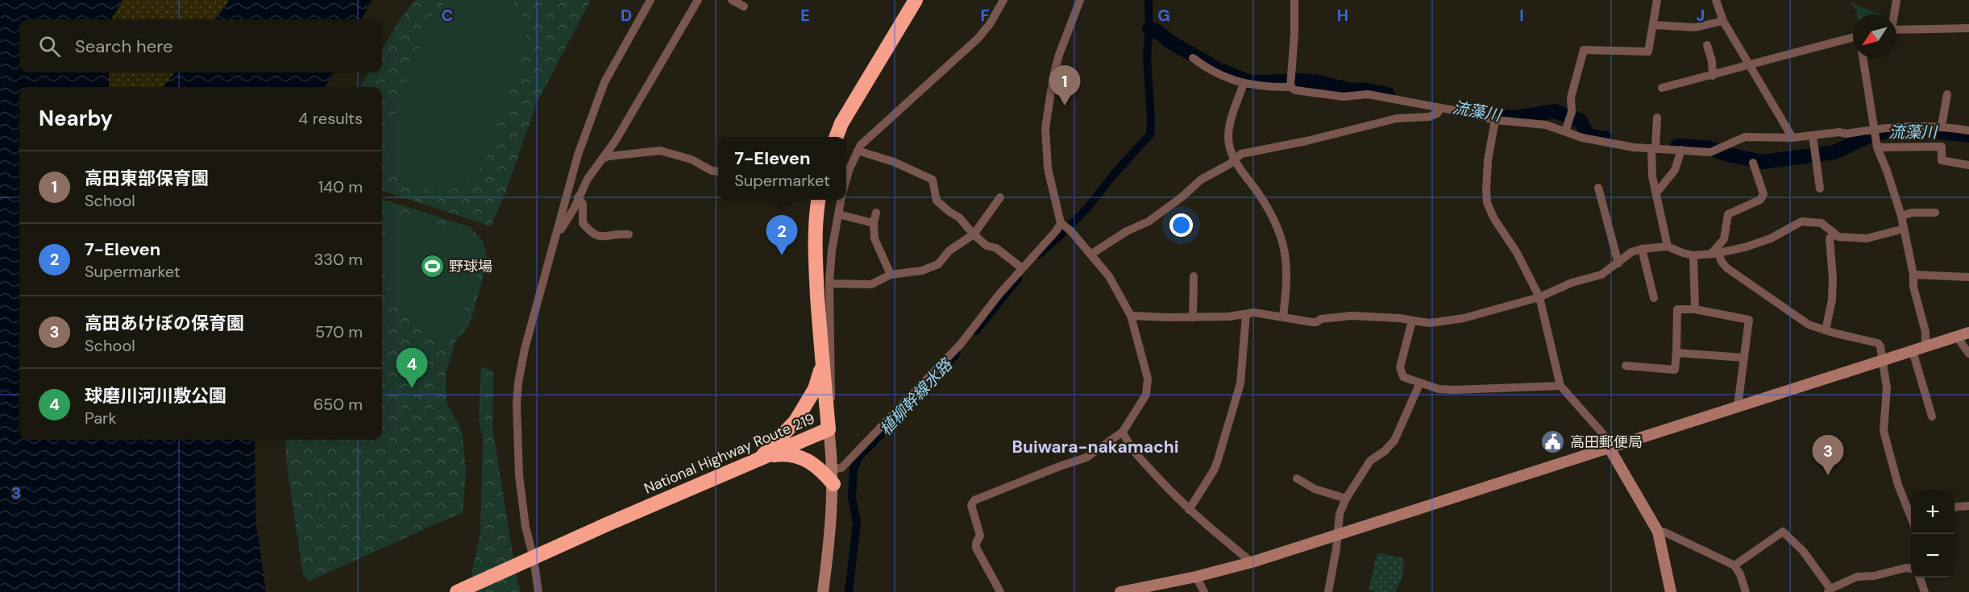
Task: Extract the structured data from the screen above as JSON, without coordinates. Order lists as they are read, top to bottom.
{
  "streets": {
    "highway": ["National Highway Route 219"]
  },
  "districts": ["Buiwara-nakamachi"],
  "water": ["流藻川", "植柳幹線水路"],
  "places": {
    "sports": ["野球場"],
    "public building": ["高田郵便局"]
  },
  "north": "bottom left",
  "page": {
    "search": "Search here",
    "pins": [
      "1",
      "2",
      "4",
      "3"
    ],
    "heading": ["Nearby", "4 results"],
    "popup": ["7-Eleven", "Supermarket"],
    "list": [
      {
        "mark": "1",
        "name": "高田東部保育園",
        "note": "School",
        "value": "140 m"
      },
      {
        "mark": "2",
        "name": "7-Eleven",
        "note": "Supermarket",
        "value": "330 m"
      },
      {
        "mark": "3",
        "name": "高田あけぼの保育園",
        "note": "School",
        "value": "570 m"
      },
      {
        "mark": "4",
        "name": "球磨川河川敷公園",
        "note": "Park",
        "value": "650 m"
      }
    ],
    "map_buttons": ["+", "−"]
  },
  "grid": {
    "columns": [
      "C",
      "D",
      "E",
      "F",
      "G",
      "H",
      "I",
      "J"
    ],
    "rows": ["3"]
  }
}
